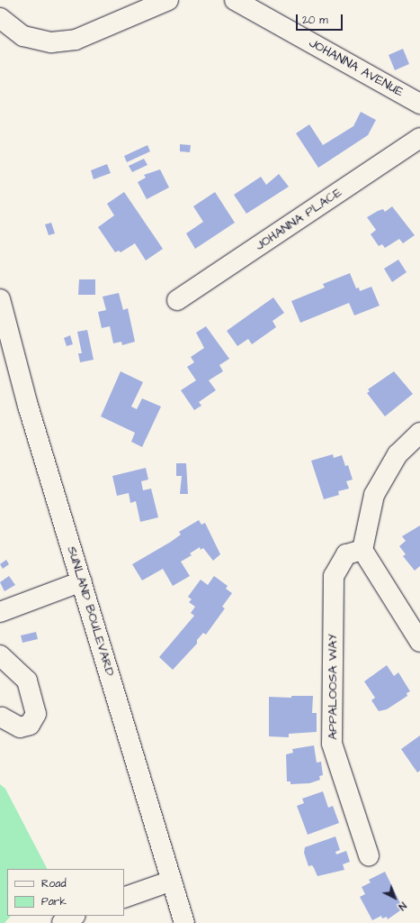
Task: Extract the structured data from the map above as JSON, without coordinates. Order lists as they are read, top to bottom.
{
  "streets": {
    "street": [
      "JOHANNA AVENUE",
      "JOHANNA PLACE",
      "SUNLAND BOULEVARD",
      "APPALOOSA WAY"
    ]
  },
  "legend": ["Road", "Park"],
  "scale_bar": "20 m",
  "north": "bottom right"
}
